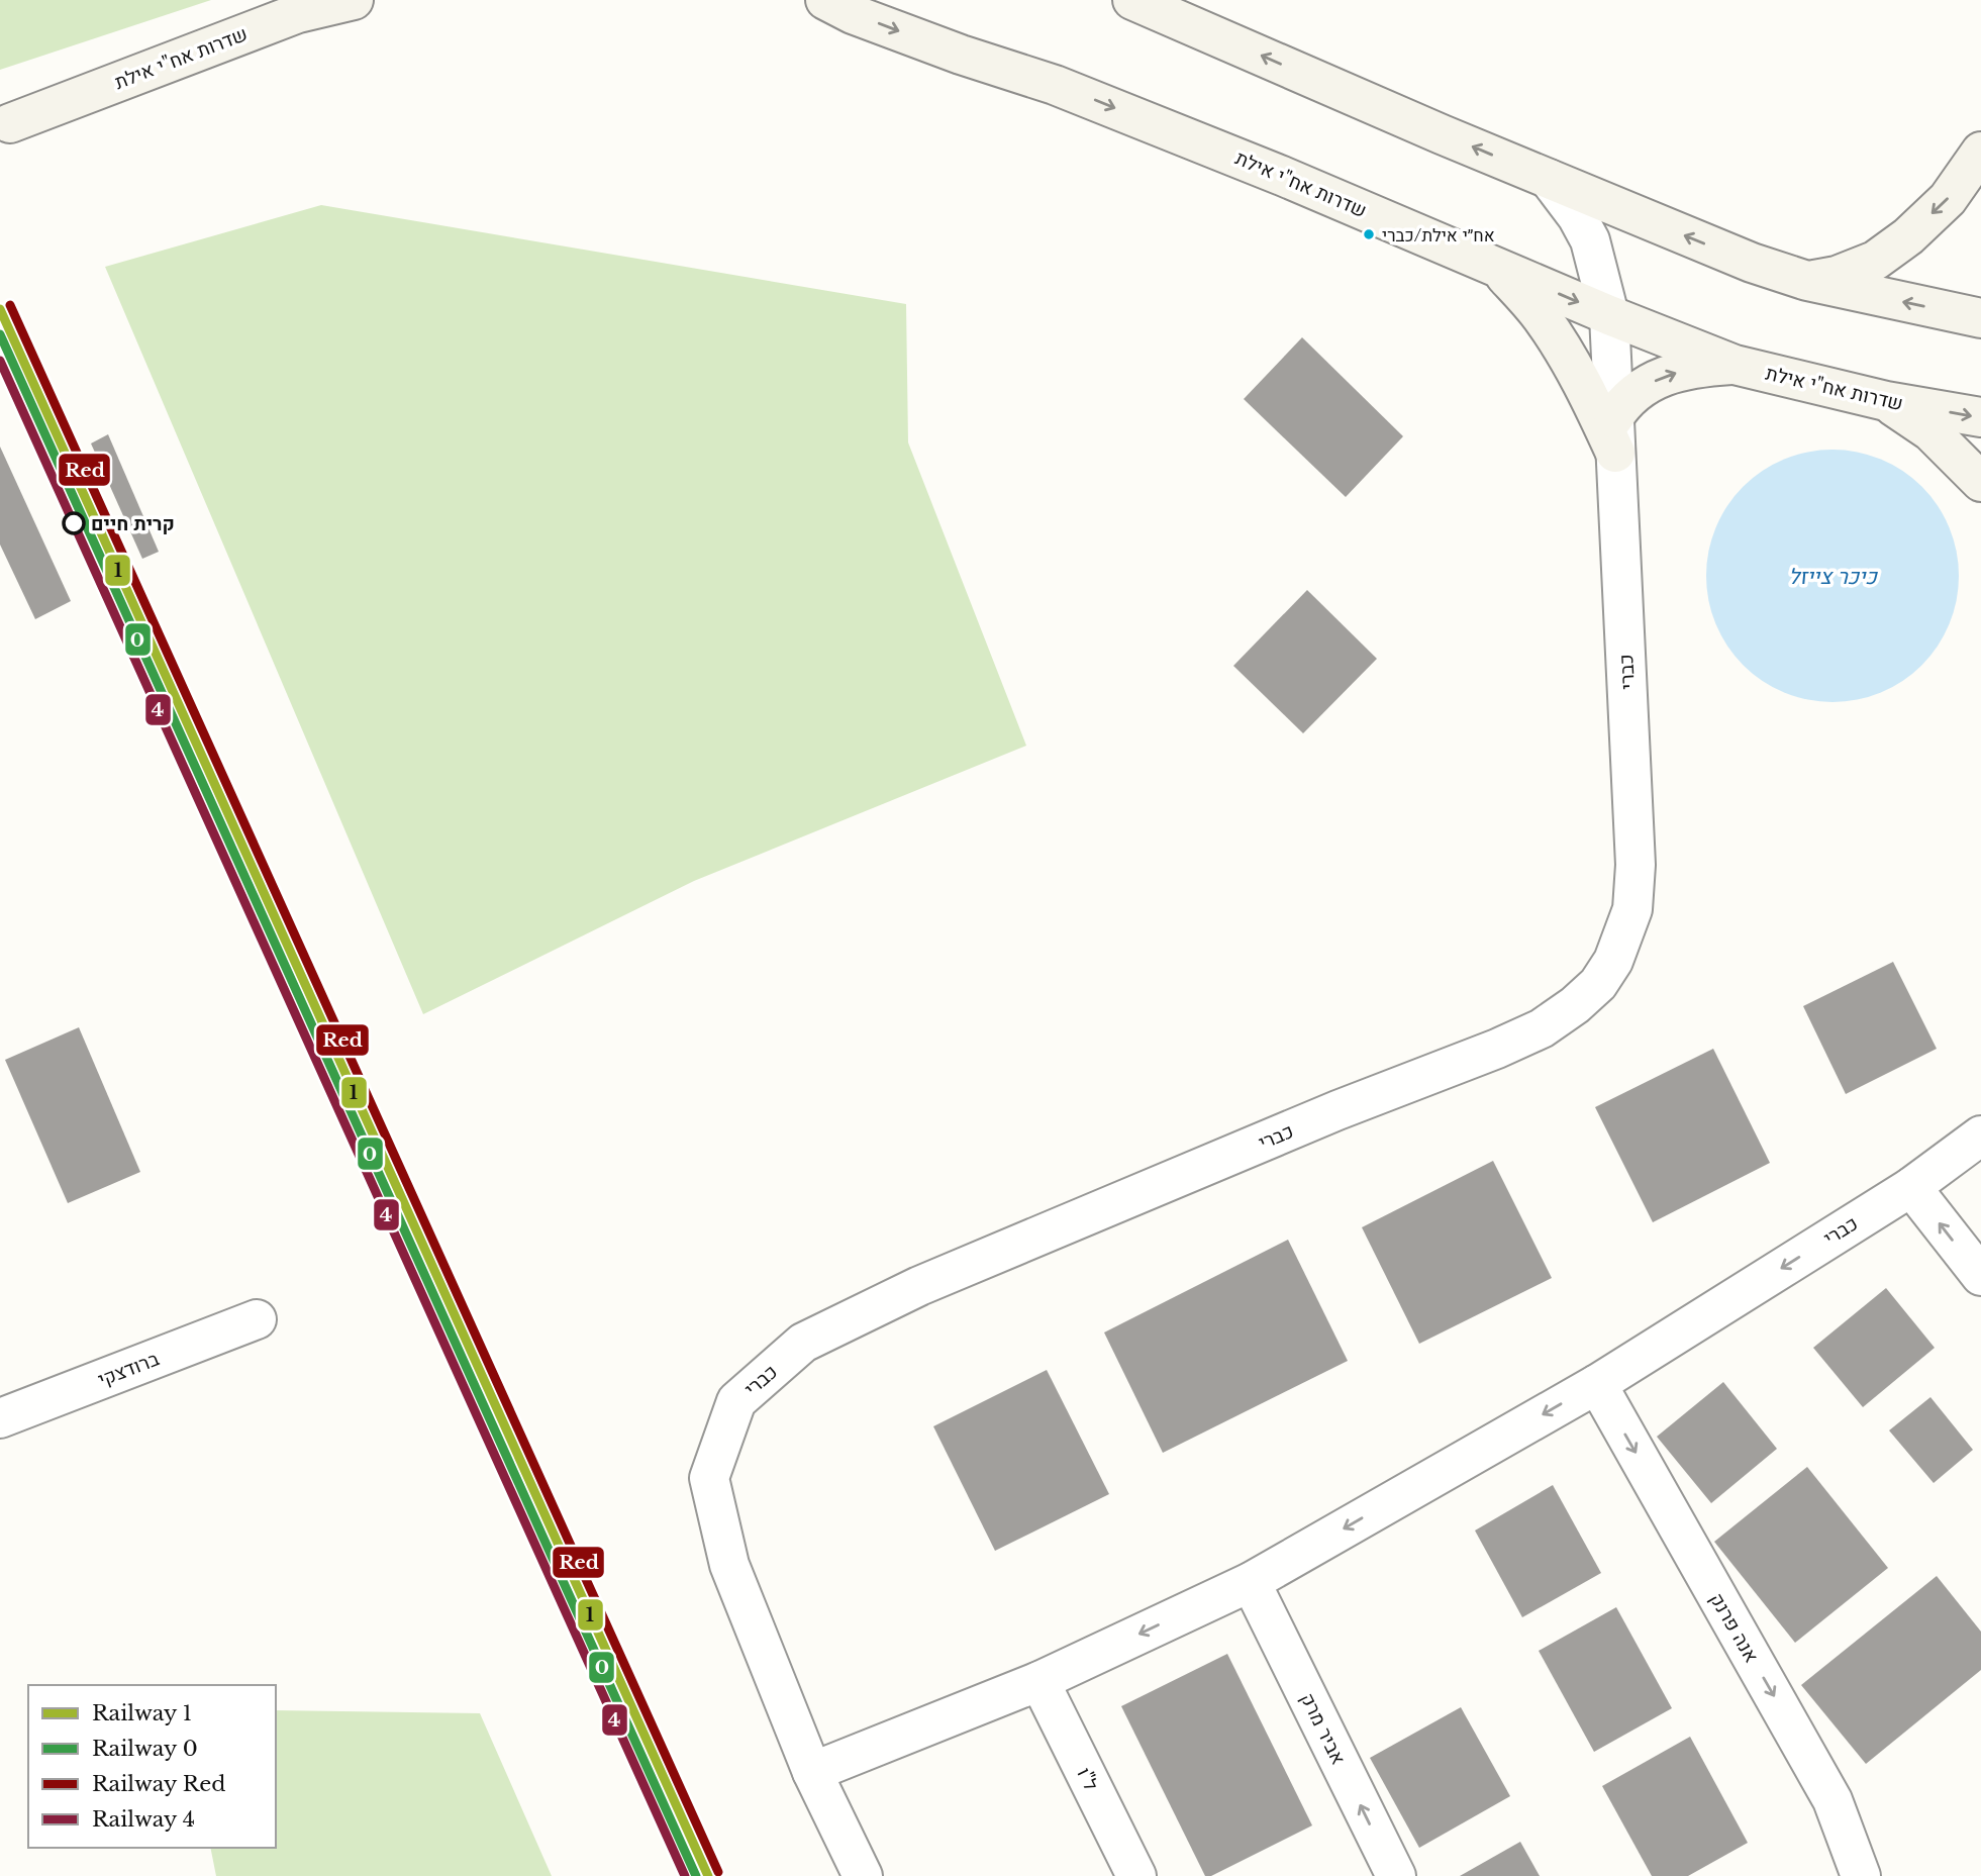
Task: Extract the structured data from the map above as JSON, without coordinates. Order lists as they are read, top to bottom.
{
  "streets": {
    "main road": ["שדרות אח\"י אילת"],
    "street": [
      "כברי",
      "ברודצקי",
      "אנה פרנק",
      "אביר מרק",
      "ל\"ו"
    ]
  },
  "crossings": [
    ["שדרות אח\"י אילת", "כברי"],
    ["כברי", "אנה פרנק"],
    ["כברי", "אביר מרק"],
    ["כברי", "ל\"ו"]
  ],
  "one_way": ["אנה פרנק", "אביר מרק"],
  "water": ["כיכר צייזל"],
  "places": ["אח״י אילת/כברי", "קרית חיים"],
  "lines": [
    "rail line Red",
    "rail line 1",
    "rail line 0",
    "rail line 4"
  ],
  "legend": [
    "Railway 1",
    "Railway 0",
    "Railway Red",
    "Railway 4"
  ]
}
